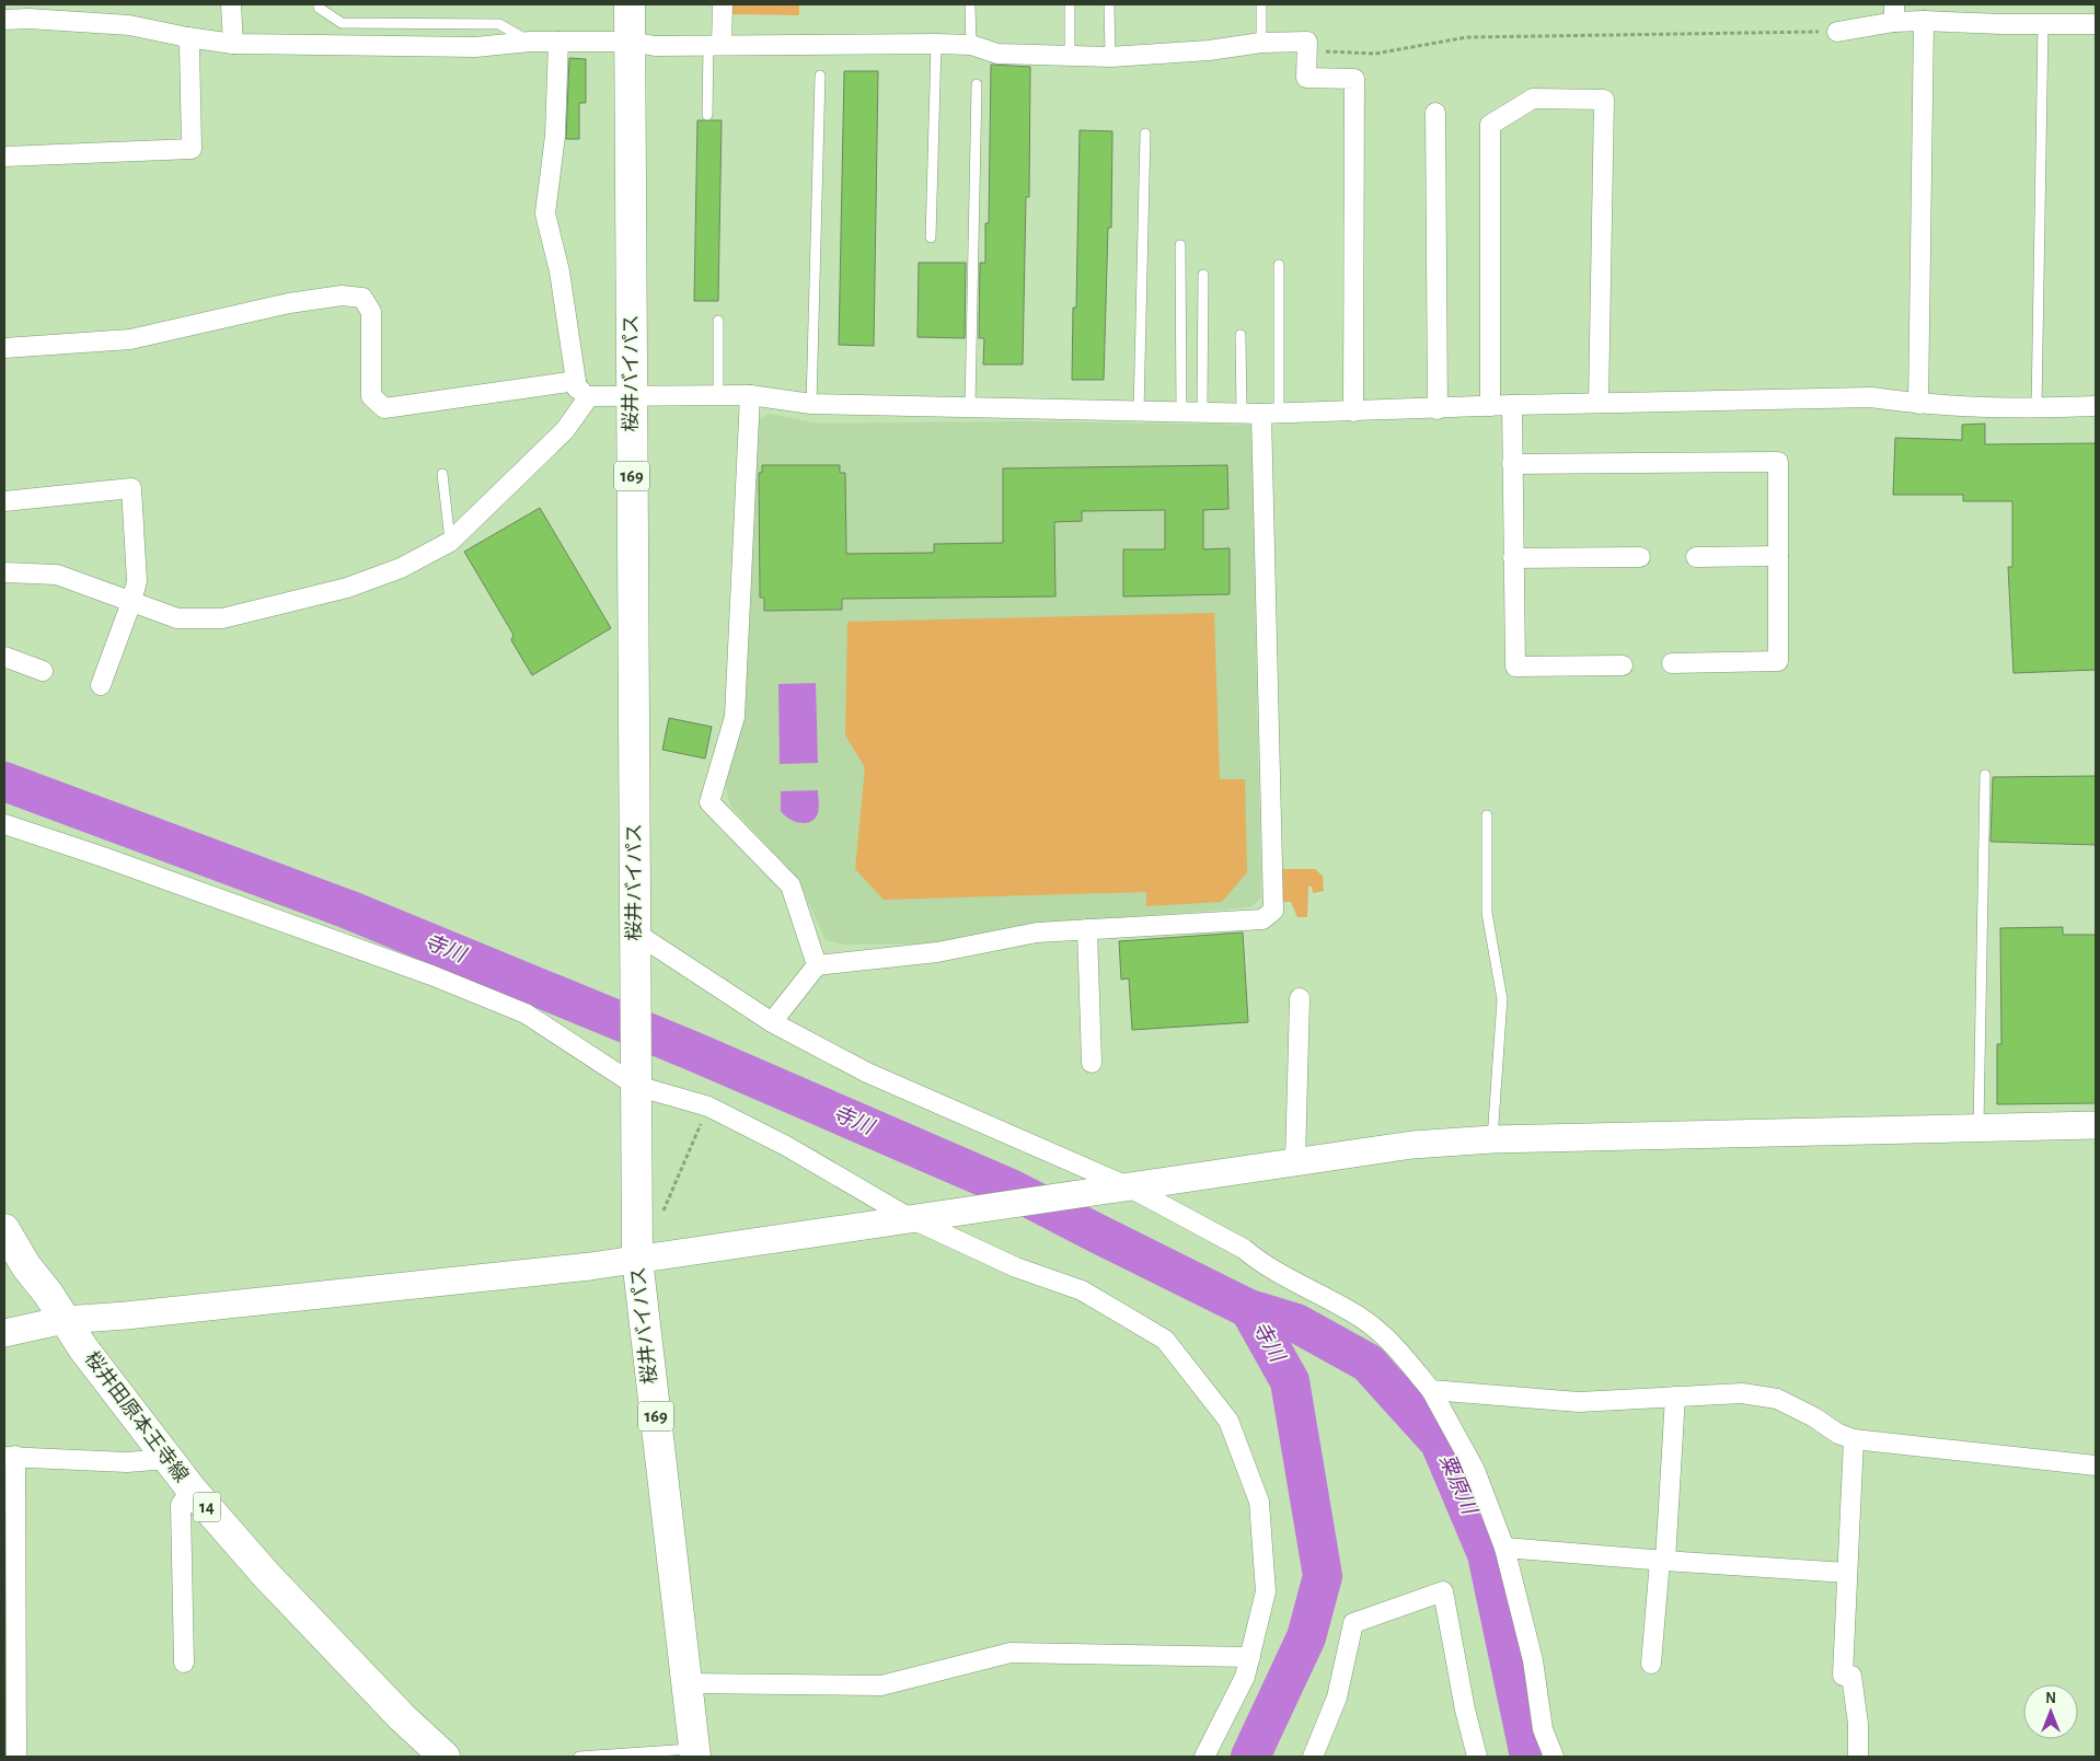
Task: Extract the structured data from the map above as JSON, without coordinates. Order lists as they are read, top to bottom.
{
  "streets": {
    "main road": [
      "桜井バイパス",
      "169",
      "桜井田原本王寺線",
      "14"
    ]
  },
  "water": ["寺川", "粟原川"],
  "north": "top"
}
